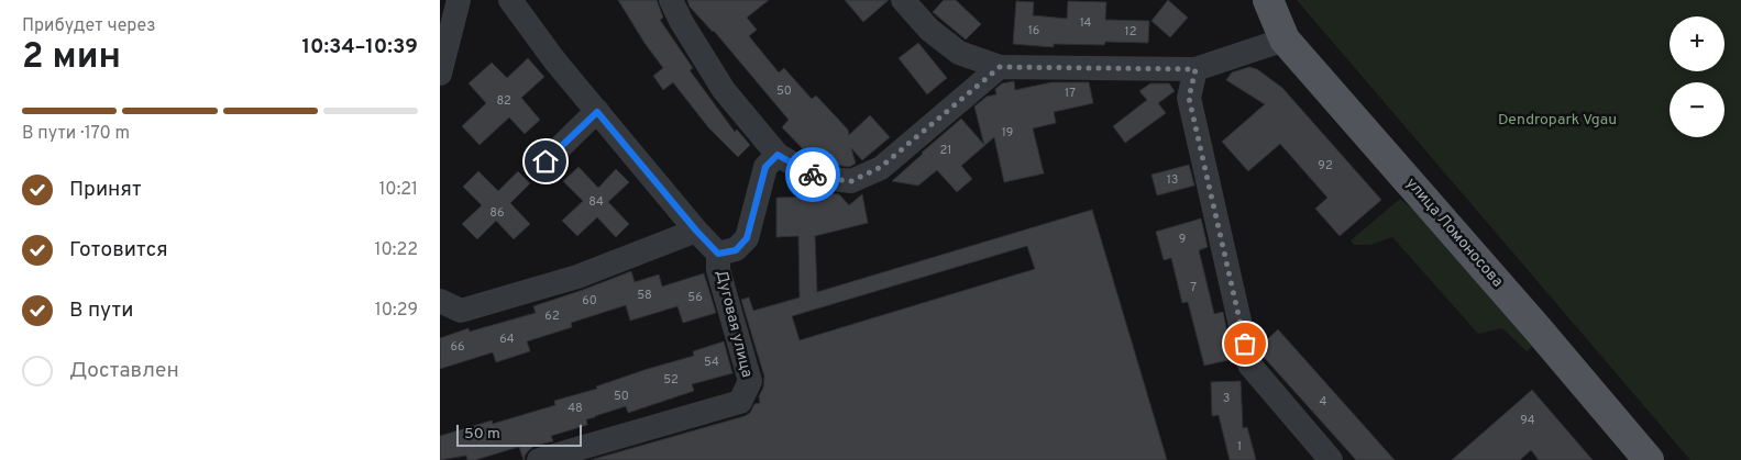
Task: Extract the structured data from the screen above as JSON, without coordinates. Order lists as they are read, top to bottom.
{
  "streets": {
    "main road": ["улица Ломоносова"],
    "street": ["Дуговая улица"]
  },
  "parks": ["Dendropark Vgau"],
  "house_numbers": [
    "14",
    "16",
    "12",
    "50",
    "17",
    "82",
    "19",
    "21",
    "92",
    "13",
    "84",
    "86",
    "9",
    "7",
    "58",
    "56",
    "60",
    "62",
    "64",
    "66",
    "54",
    "52",
    "50",
    "3",
    "4",
    "48",
    "94",
    "1"
  ],
  "scale_bar": "50 m",
  "page": {
    "heading": ["2 мин", "Прибудет через", "10:34–10:39"],
    "map_buttons": ["+", "−"],
    "bar": "В пути · 170 m",
    "list": [
      ["Принят", "10:21"],
      ["Готовится", "10:22"],
      ["В пути", "10:29"],
      "Доставлен"
    ],
    "scale": "50 m"
  }
}
